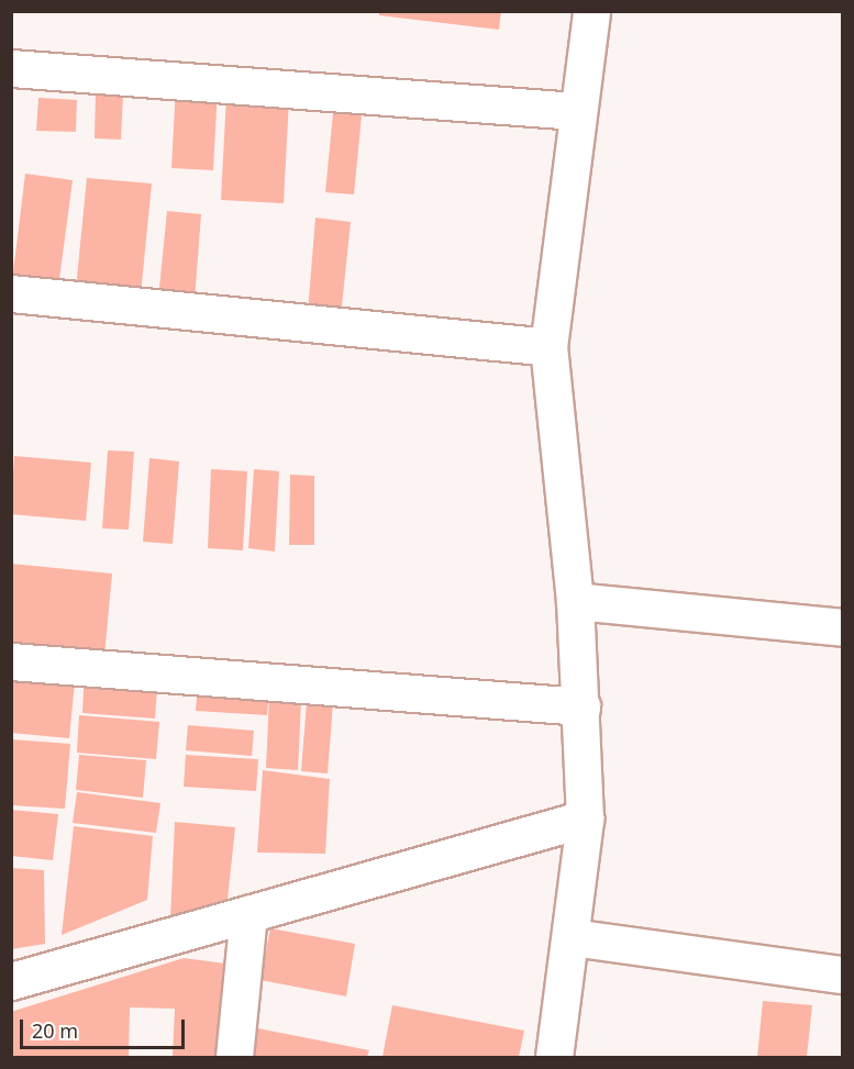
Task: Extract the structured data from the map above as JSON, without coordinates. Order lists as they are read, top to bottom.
{
  "scale_bar": "20 m"
}
